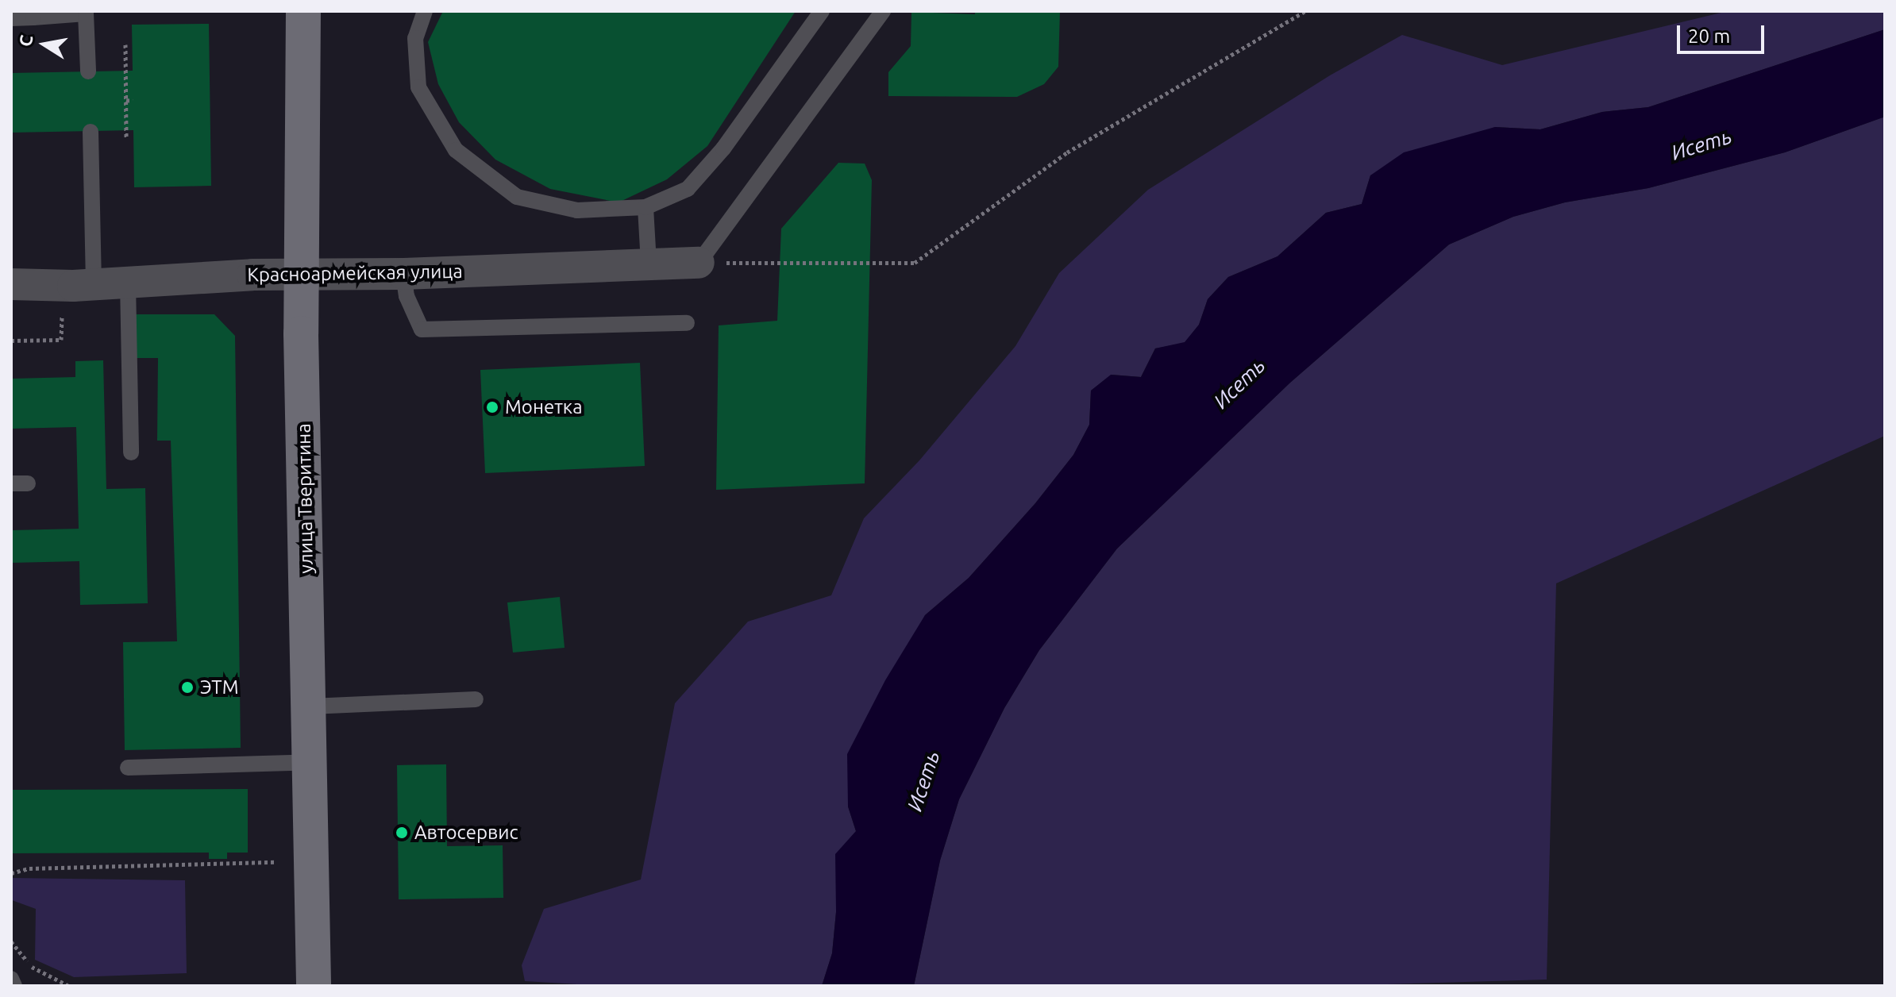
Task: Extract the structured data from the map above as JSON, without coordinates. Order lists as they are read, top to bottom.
{
  "streets": {
    "street": ["Красноармейская улица", "улица Тверитина"]
  },
  "crossings": [
    ["Красноармейская улица", "улица Тверитина"]
  ],
  "water": ["Исеть"],
  "places": ["Монетка", "ЭТМ", "Автосервис"],
  "scale_bar": "20 m",
  "north": "left"
}
